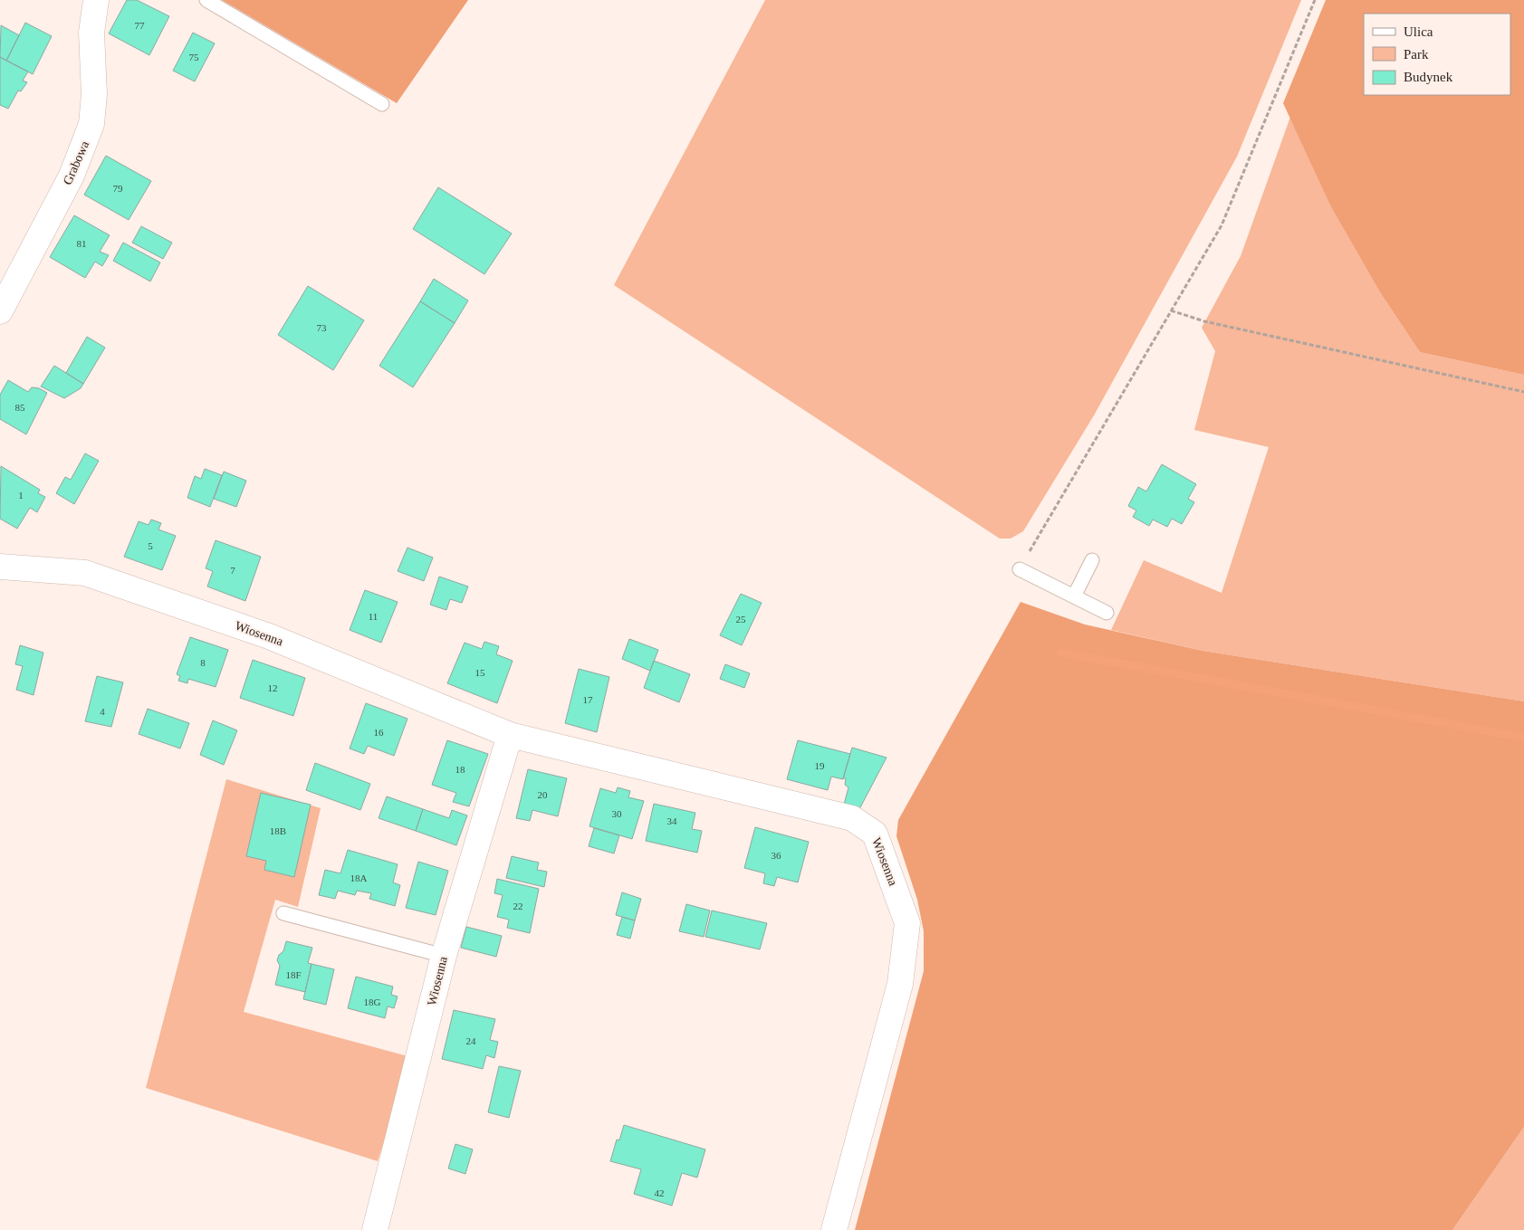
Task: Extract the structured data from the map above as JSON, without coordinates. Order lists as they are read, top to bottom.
{
  "streets": {
    "street": ["Grabowa", "Wiosenna"]
  },
  "house_numbers": [
    "77",
    "75",
    "79",
    "81",
    "73",
    "85",
    "1",
    "5",
    "7",
    "11",
    "25",
    "8",
    "15",
    "12",
    "17",
    "4",
    "16",
    "19",
    "18",
    "20",
    "30",
    "34",
    "18B",
    "36",
    "18A",
    "22",
    "18F",
    "18G",
    "24",
    "42"
  ],
  "legend": ["Ulica", "Park", "Budynek"]
}
